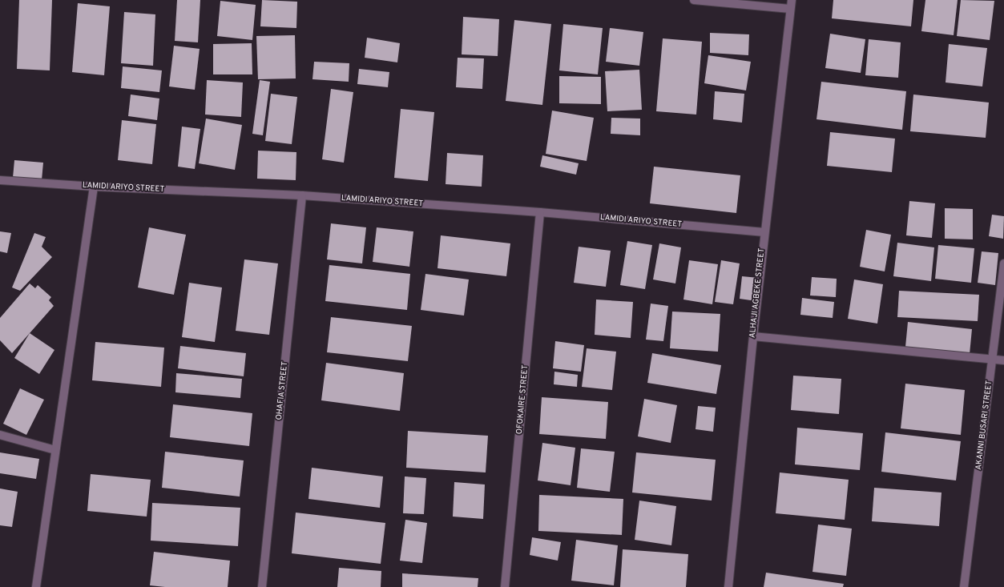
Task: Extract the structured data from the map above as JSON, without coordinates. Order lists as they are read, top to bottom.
{
  "streets": {
    "street": [
      "LAMIDI ARIYO STREET",
      "ALHAJI AGBEKE STREET",
      "OHAFIA STREET",
      "OFOKAIRE STREET",
      "AKANNI BUSARI STREET"
    ]
  },
  "crossings": [
    ["LAMIDI ARIYO STREET", "ALHAJI AGBEKE STREET"],
    ["LAMIDI ARIYO STREET", "OHAFIA STREET"],
    ["LAMIDI ARIYO STREET", "OFOKAIRE STREET"]
  ]
}
